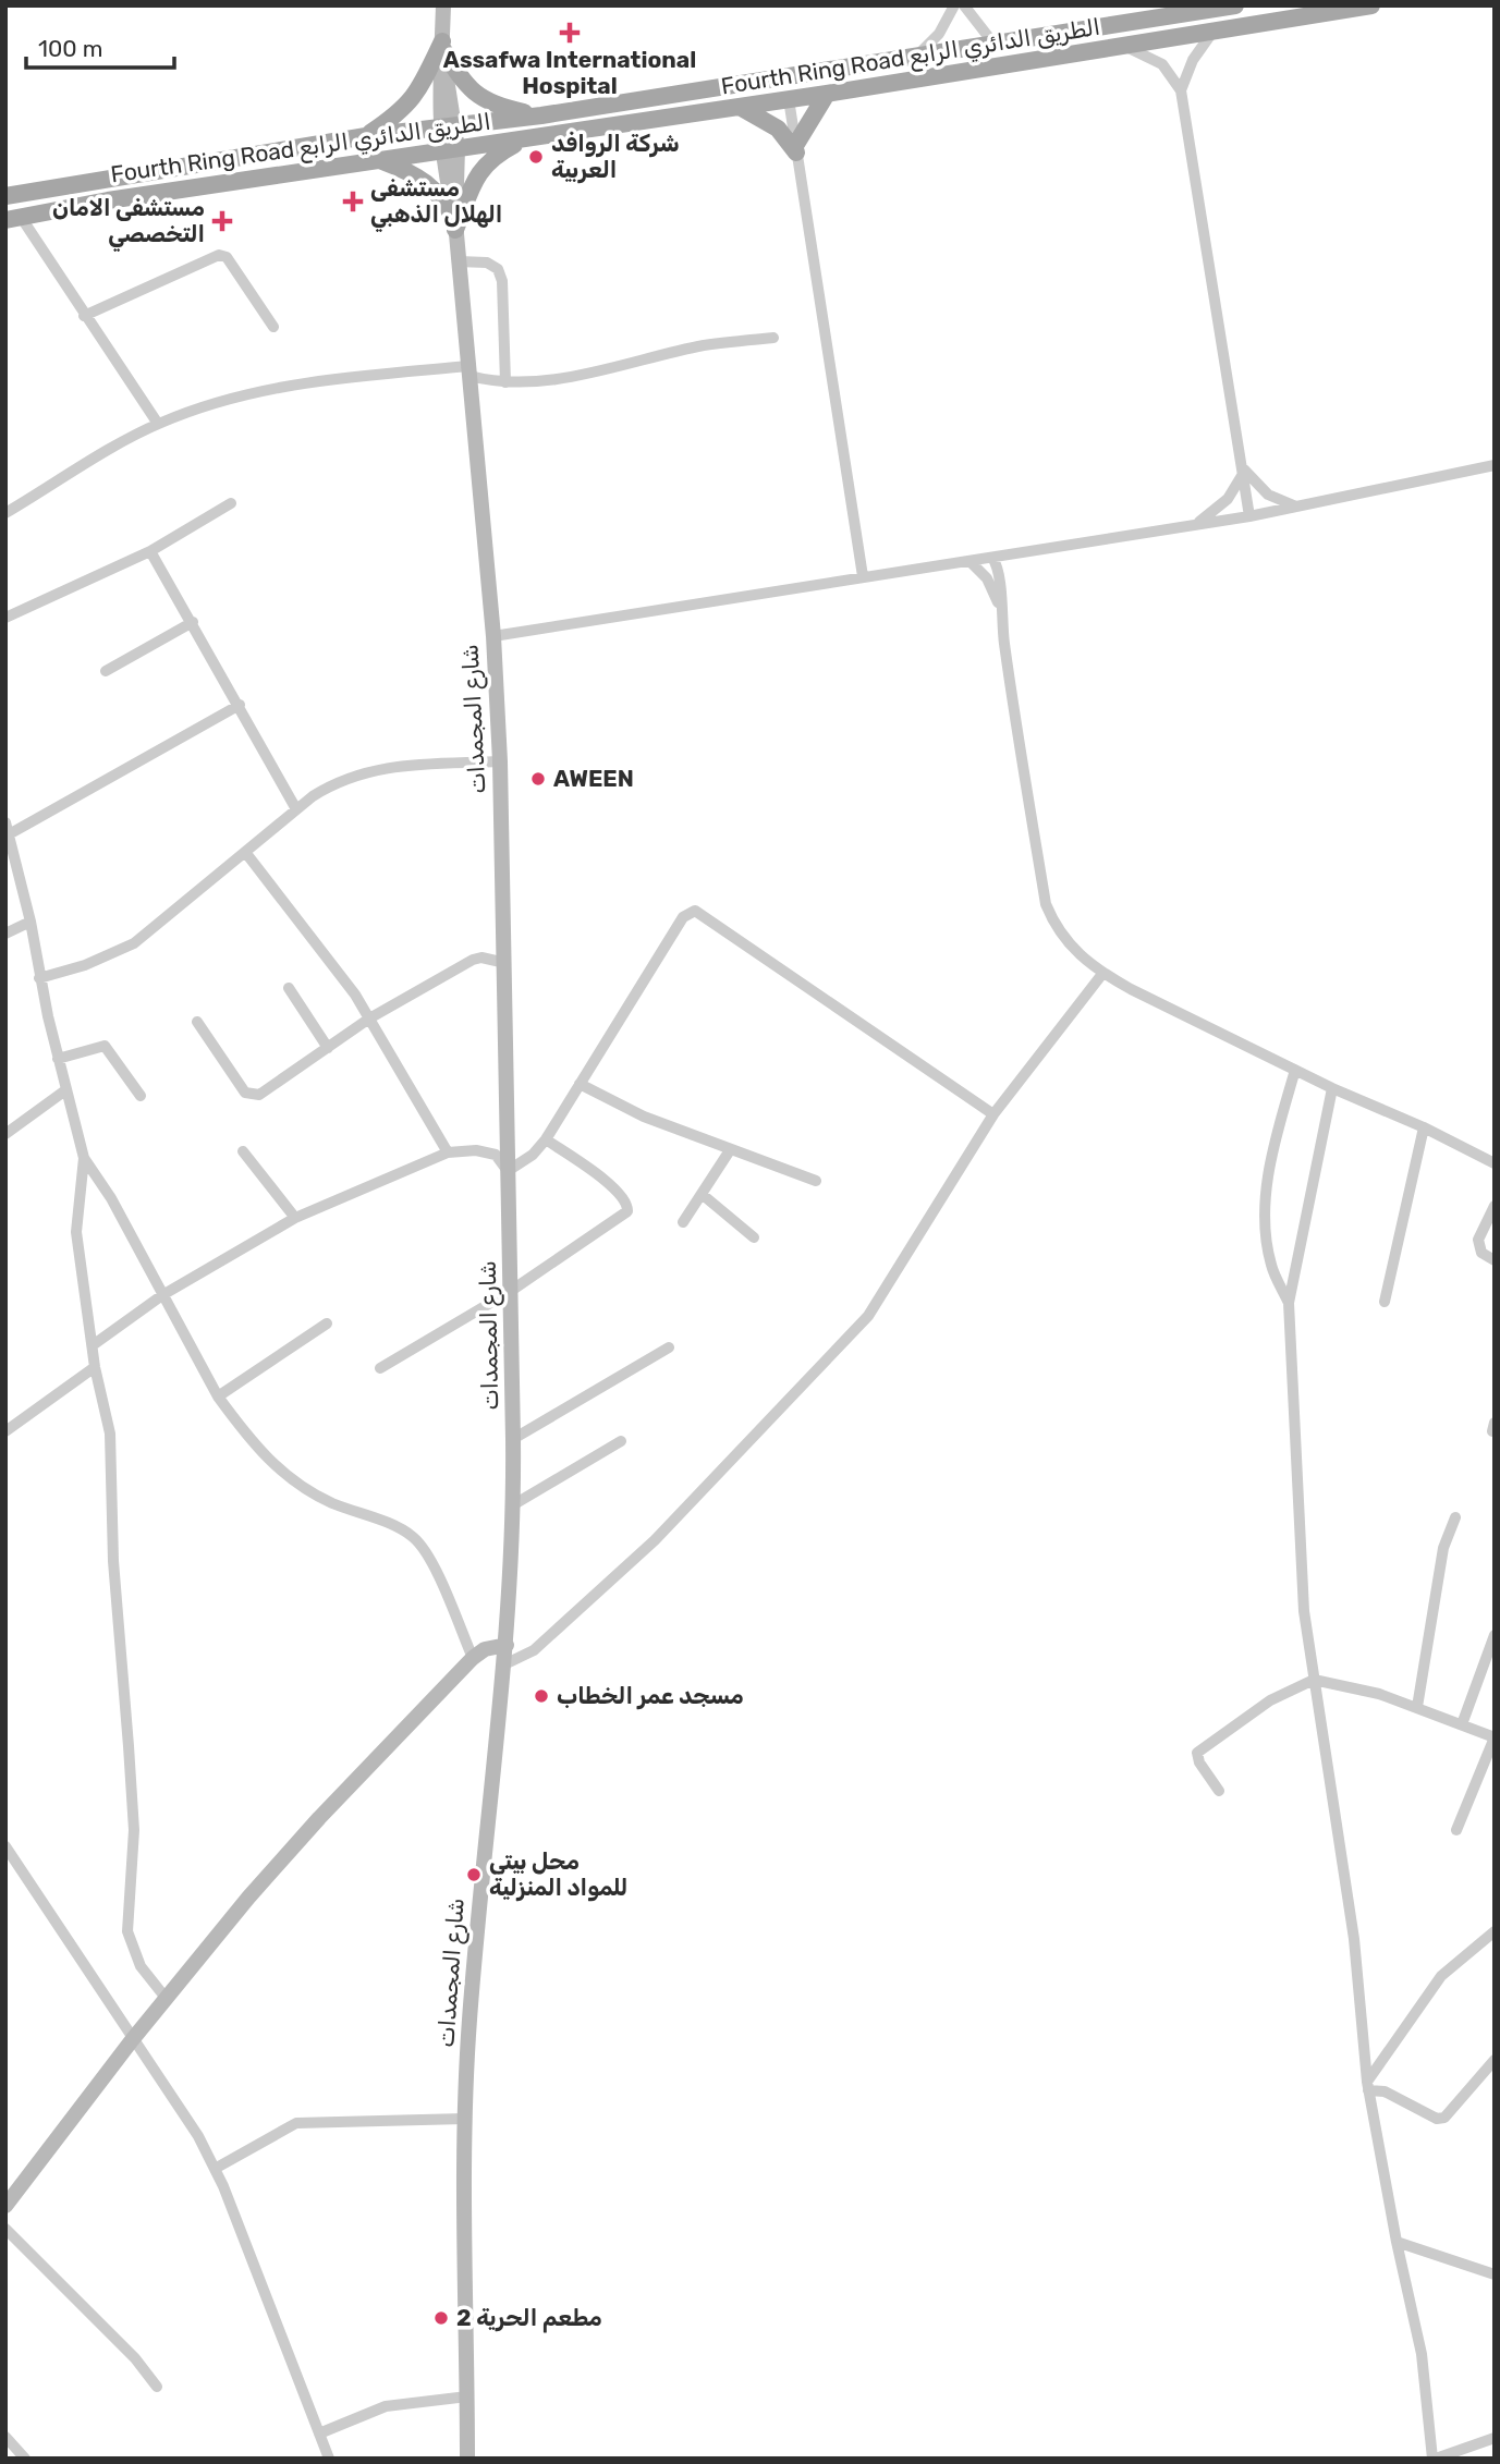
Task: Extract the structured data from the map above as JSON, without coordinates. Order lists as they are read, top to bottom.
{
  "streets": {
    "main road": ["Fourth Ring Road الطريق الدائري الرابع", "شارع المجمدات"]
  },
  "crossings": [
    ["Fourth Ring Road الطريق الدائري الرابع", "شارع المجمدات"]
  ],
  "places": {
    "health": ["Assafwa International Hospital", "مستشفى الهلال الذهبي", "مستشفى الامان التخصصي"],
    "other": [
      "شركة الروافد العربية",
      "AWEEN",
      "مسجد عمر الخطاب",
      "محل بيتي للمواد المنزلية",
      "مطعم الحرية 2"
    ]
  },
  "scale_bar": "100 m"
}
